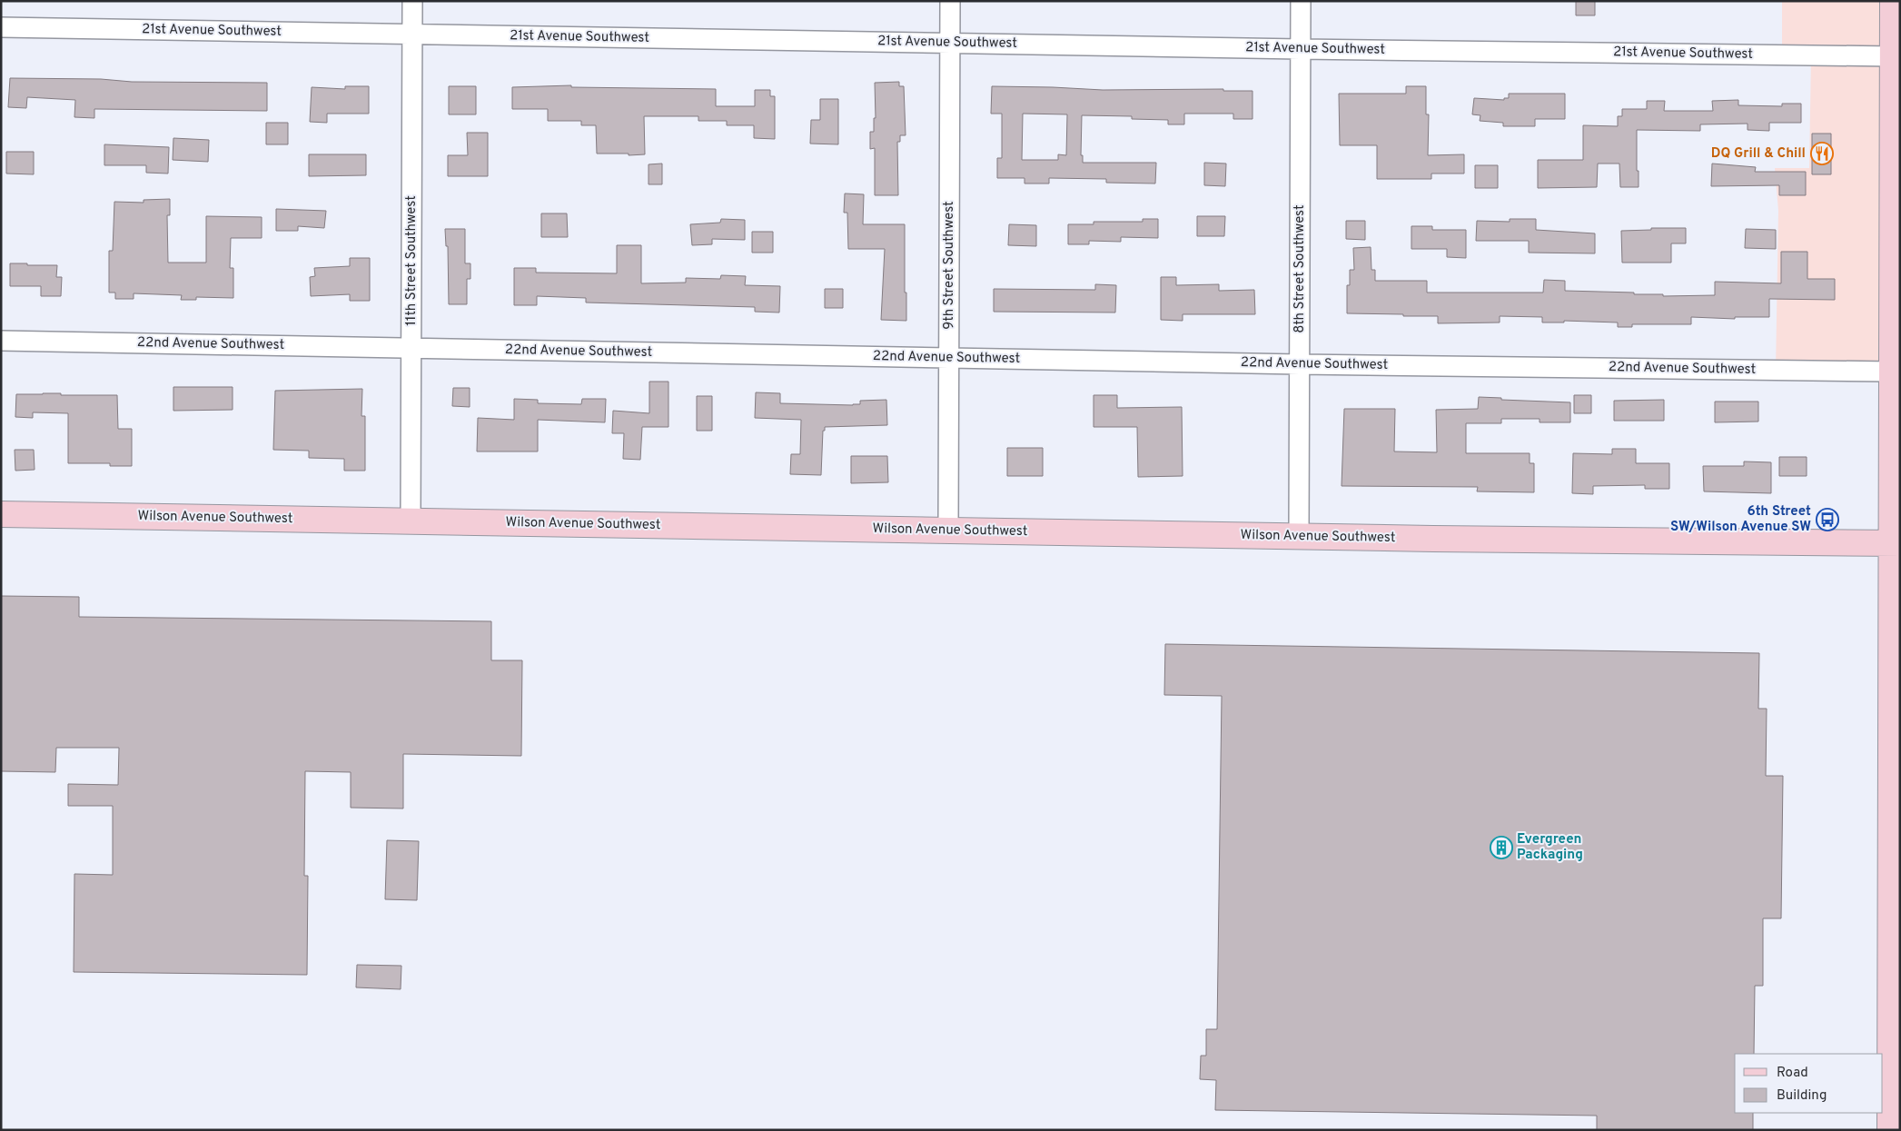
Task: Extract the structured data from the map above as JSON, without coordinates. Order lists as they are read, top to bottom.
{
  "streets": {
    "main road": ["Wilson Avenue Southwest"],
    "street": [
      "21st Avenue Southwest",
      "11th Street Southwest",
      "9th Street Southwest",
      "8th Street Southwest",
      "22nd Avenue Southwest"
    ]
  },
  "crossings": [
    ["21st Avenue Southwest", "11th Street Southwest"],
    ["21st Avenue Southwest", "9th Street Southwest"],
    ["21st Avenue Southwest", "8th Street Southwest"],
    ["11th Street Southwest", "22nd Avenue Southwest"],
    ["11th Street Southwest", "Wilson Avenue Southwest"],
    ["9th Street Southwest", "22nd Avenue Southwest"],
    ["9th Street Southwest", "Wilson Avenue Southwest"],
    ["8th Street Southwest", "22nd Avenue Southwest"],
    ["8th Street Southwest", "Wilson Avenue Southwest"]
  ],
  "places": {
    "restaurant": ["DQ Grill & Chill"],
    "bus stop": ["6th Street SW/Wilson Avenue SW"],
    "building": ["Evergreen Packaging"]
  },
  "legend": ["Road", "Building"]
}
